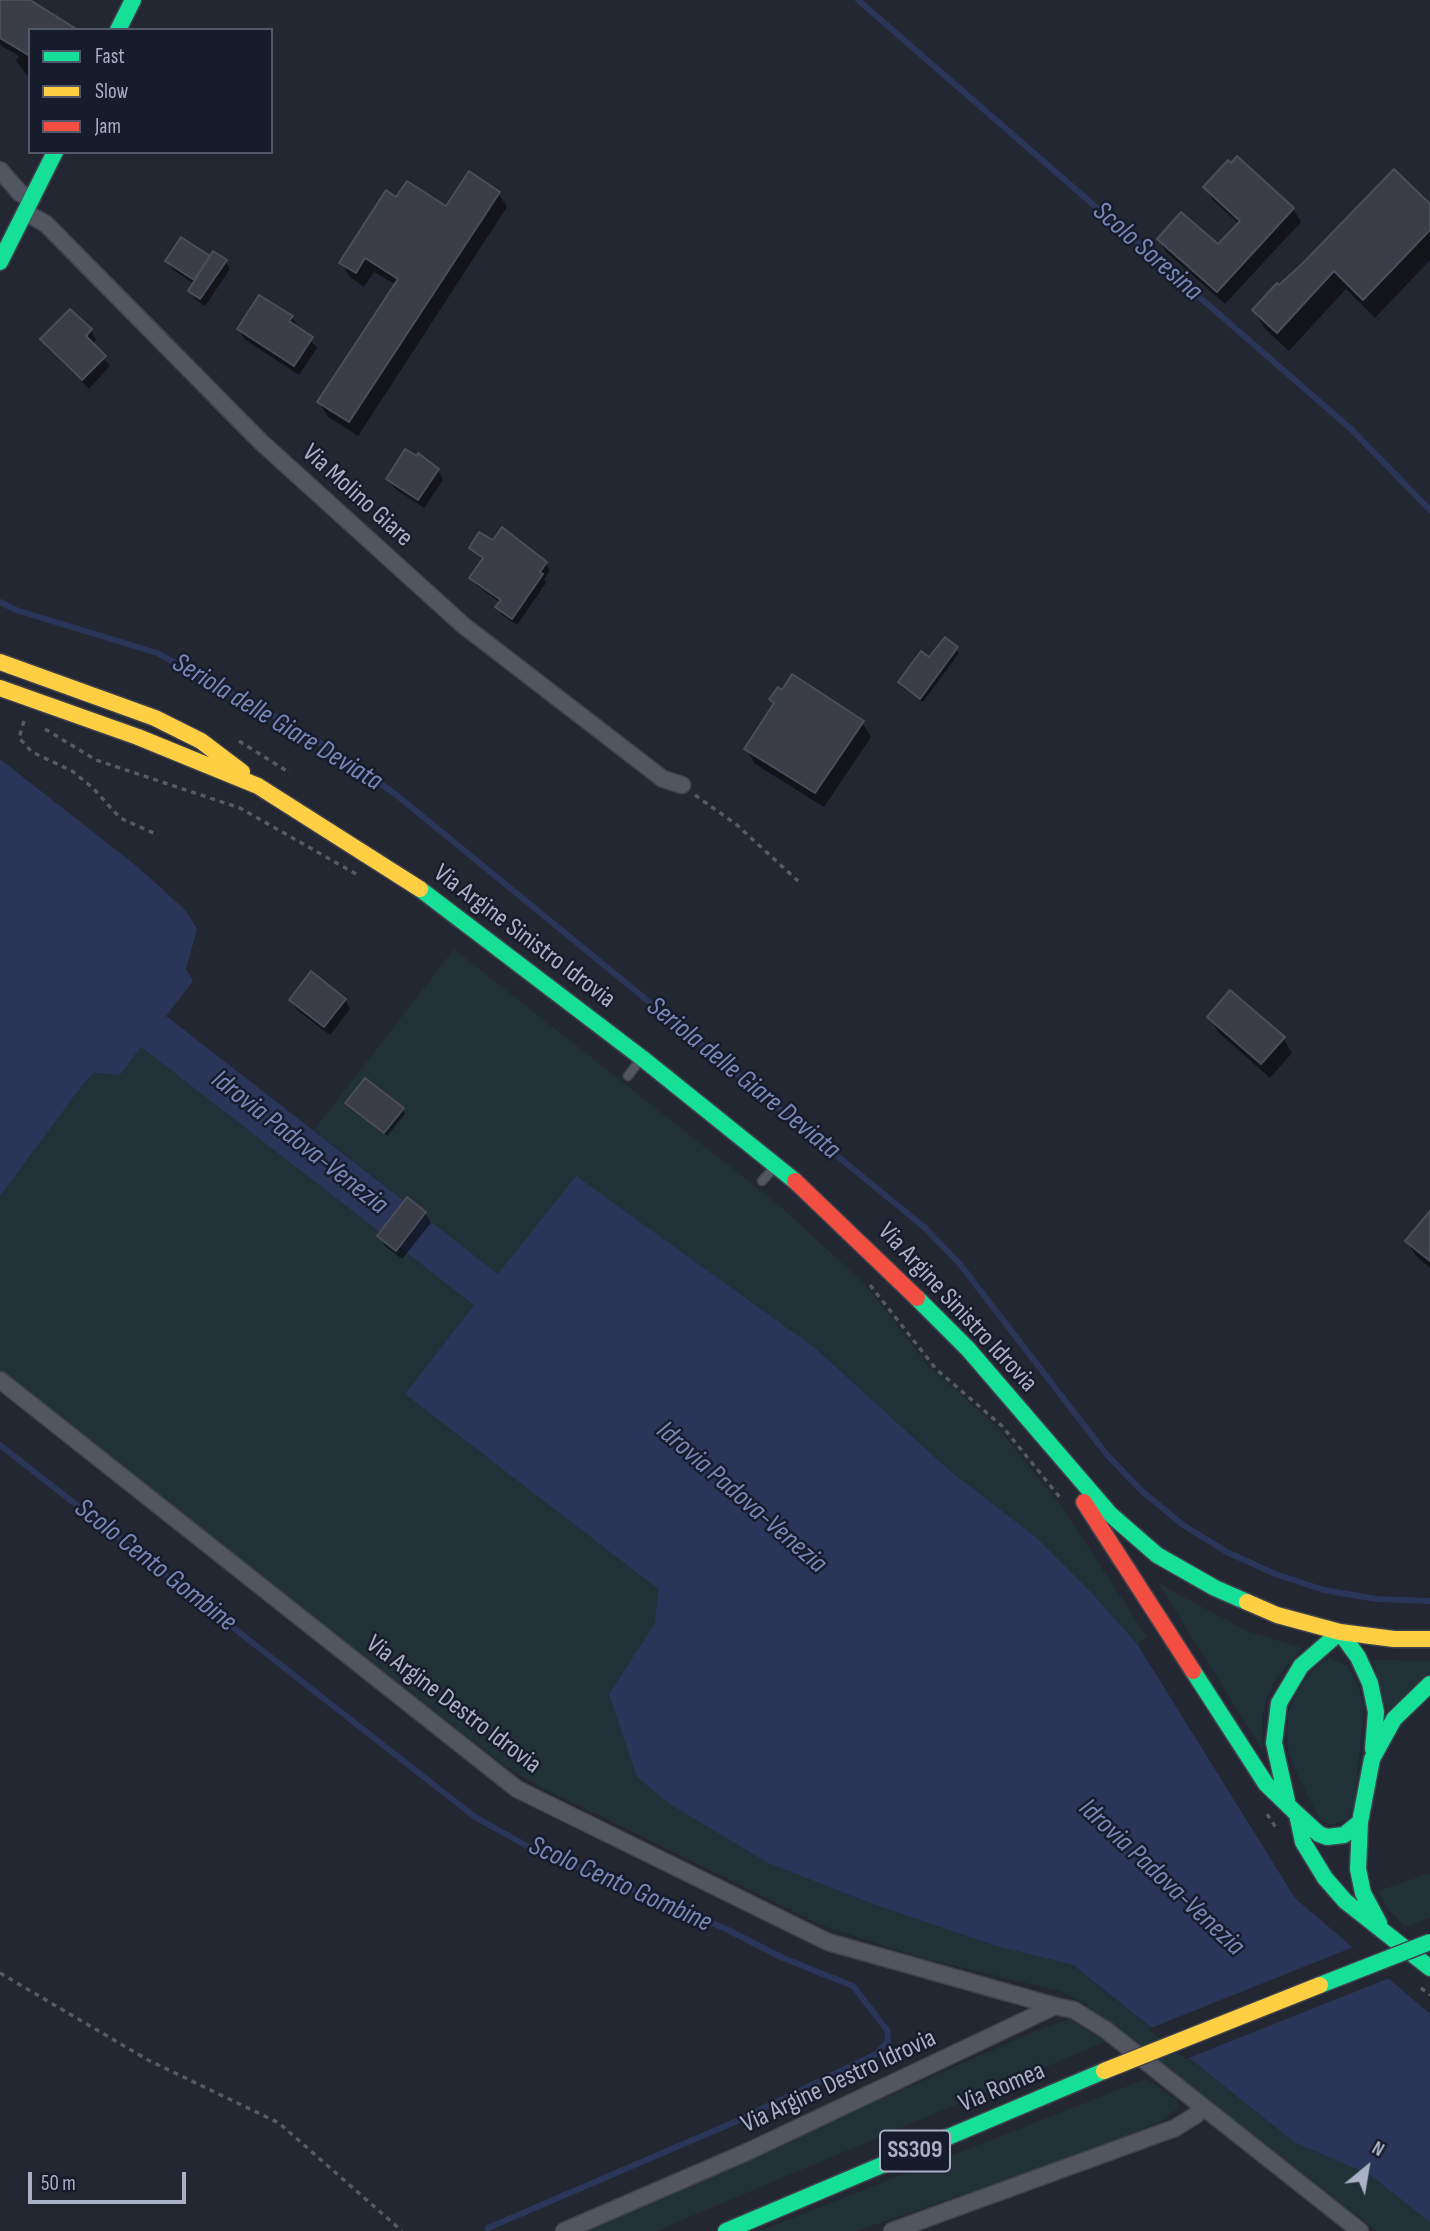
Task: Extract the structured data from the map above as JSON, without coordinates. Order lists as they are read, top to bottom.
{
  "streets": {
    "main road": ["Via Argine Sinistro Idrovia", "Via Romea", "SS309"],
    "street": ["Via Molino Giare", "Via Argine Destro Idrovia"]
  },
  "water": [
    "Scolo Soresina",
    "Seriola delle Giare Deviata",
    "Idrovia Padova-Venezia",
    "Scolo Cento Gombine"
  ],
  "legend": ["Fast", "Slow", "Jam"],
  "scale_bar": "50 m",
  "north": "top right"
}
